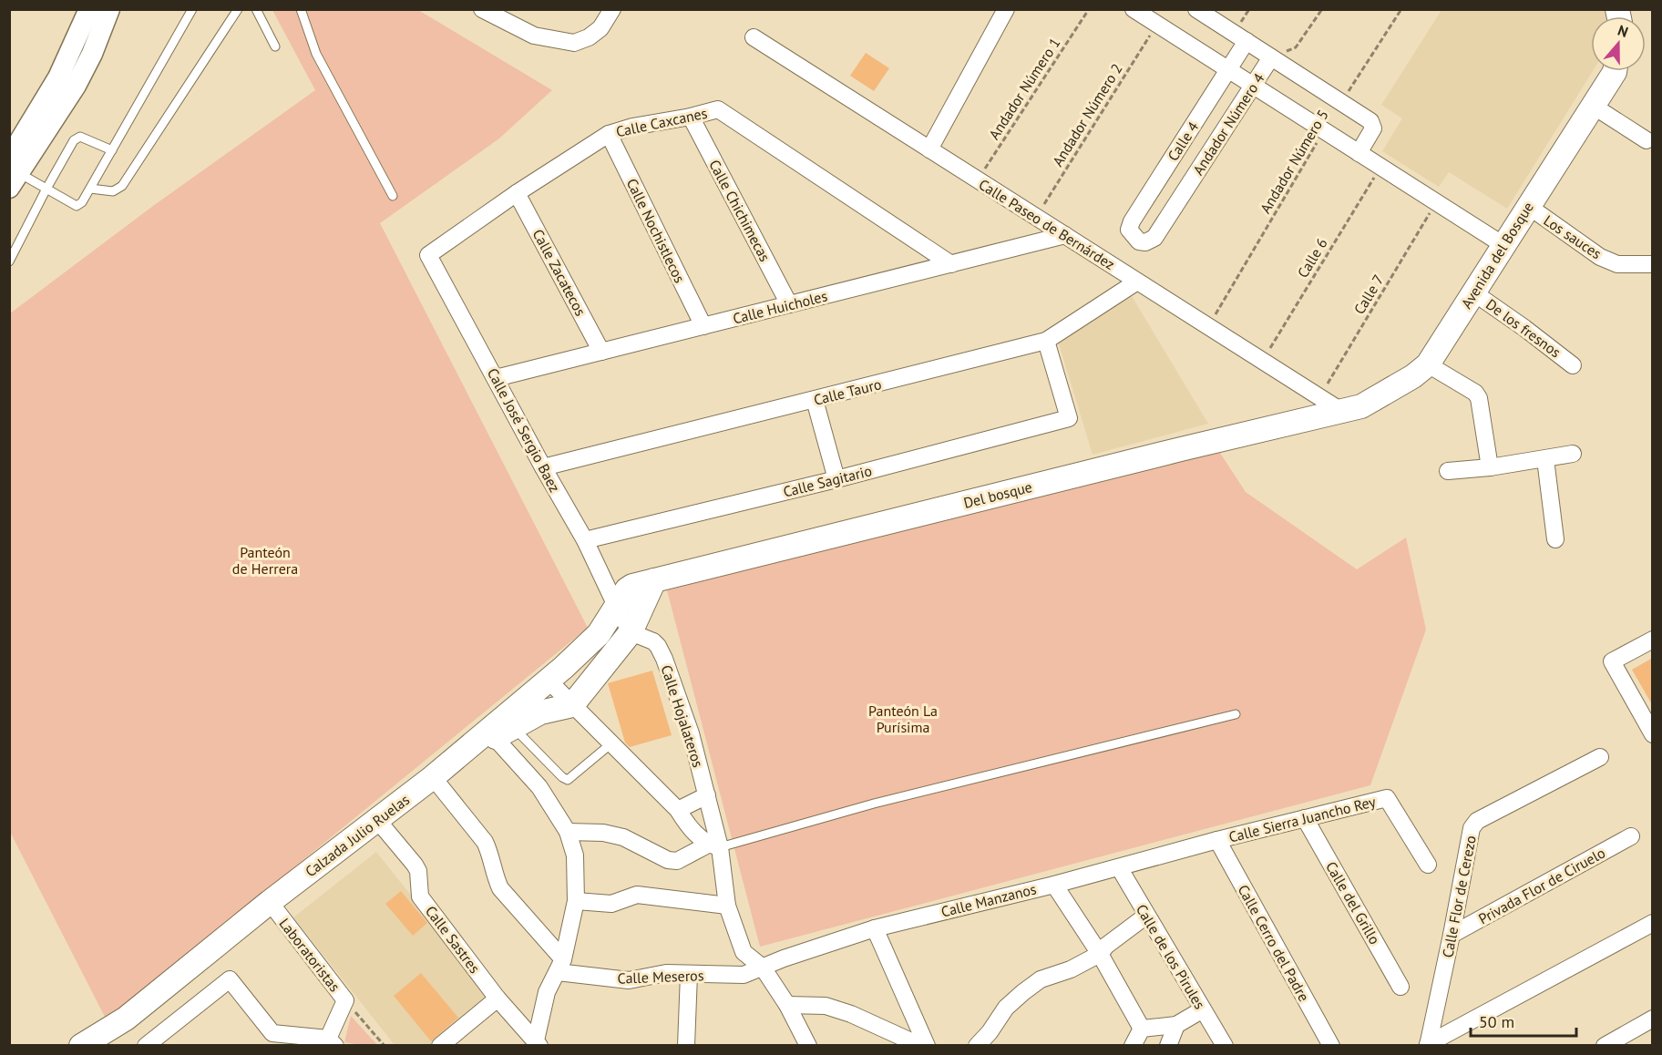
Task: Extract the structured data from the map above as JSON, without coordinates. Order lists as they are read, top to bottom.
{
  "streets": {
    "main road": ["Avenida del Bosque", "Del bosque", "Calzada Julio Ruelas"],
    "street": [
      "Calle Caxcanes",
      "Andador Número 4",
      "Calle 4",
      "Calle Chichimecas",
      "Calle Paseo de Bernárdez",
      "Calle Nochistlecos",
      "Los sauces",
      "Calle Zacatecos",
      "Calle Huicholes",
      "De los fresnos",
      "Calle Tauro",
      "Calle José Sergio Baez",
      "Calle Sagitario",
      "Calle Hojalateros",
      "Calle Sierra Juancho Rey",
      "Privada Flor de Ciruelo",
      "Calle Flor de Cerezo",
      "Calle Manzanos",
      "Calle del Grillo",
      "Calle Sastres",
      "Calle Cerro del Padre",
      "Laboratoristas",
      "Calle de los Pirules",
      "Calle Meseros"
    ],
    "path": [
      "Andador Número 1",
      "Andador Número 2",
      "Andador Número 5",
      "Calle 6",
      "Calle 7"
    ]
  },
  "crossings": [
    ["Andador Número 1", "Calle Paseo de Bernárdez"],
    ["Andador Número 2", "Calle Paseo de Bernárdez"],
    ["Calle Caxcanes", "Calle Chichimecas"],
    ["Calle Caxcanes", "Calle Nochistlecos"],
    ["Calle Caxcanes", "Calle Zacatecos"],
    ["Calle Caxcanes", "Calle Huicholes"],
    ["Calle Caxcanes", "Calle José Sergio Baez"],
    ["Andador Número 4", "Calle 4"],
    ["Andador Número 5", "Calle Paseo de Bernárdez"],
    ["Calle Chichimecas", "Calle Huicholes"],
    ["Calle Paseo de Bernárdez", "Avenida del Bosque"],
    ["Calle Paseo de Bernárdez", "Calle 6"],
    ["Calle Paseo de Bernárdez", "Calle 7"],
    ["Calle Paseo de Bernárdez", "Calle Huicholes"],
    ["Calle Paseo de Bernárdez", "Calle Tauro"],
    ["Calle Paseo de Bernárdez", "Del bosque"],
    ["Calle Nochistlecos", "Calle Huicholes"],
    ["Los sauces", "Avenida del Bosque"],
    ["Avenida del Bosque", "De los fresnos"],
    ["Avenida del Bosque", "Del bosque"],
    ["Calle Zacatecos", "Calle Huicholes"],
    ["Calle Huicholes", "Calle José Sergio Baez"],
    ["Calle Tauro", "Calle José Sergio Baez"],
    ["Calle Tauro", "Calle Sagitario"],
    ["Calle José Sergio Baez", "Calle Sagitario"],
    ["Calle José Sergio Baez", "Del bosque"],
    ["Calle José Sergio Baez", "Calzada Julio Ruelas"],
    ["Del bosque", "Calzada Julio Ruelas"],
    ["Calle Hojalateros", "Calle Manzanos"],
    ["Calle Hojalateros", "Calle Meseros"],
    ["Calle Sierra Juancho Rey", "Calle Manzanos"],
    ["Calle Sierra Juancho Rey", "Calle del Grillo"],
    ["Calle Sierra Juancho Rey", "Calle Cerro del Padre"],
    ["Calzada Julio Ruelas", "Calle Sastres"],
    ["Calzada Julio Ruelas", "Laboratoristas"],
    ["Privada Flor de Ciruelo", "Calle Flor de Cerezo"],
    ["Calle Manzanos", "Calle Cerro del Padre"],
    ["Calle Manzanos", "Calle de los Pirules"],
    ["Calle Manzanos", "Calle Meseros"]
  ],
  "parks": ["Panteón de Herrera", "Panteón La Purísima"],
  "scale_bar": "50 m",
  "north": "top"
}
